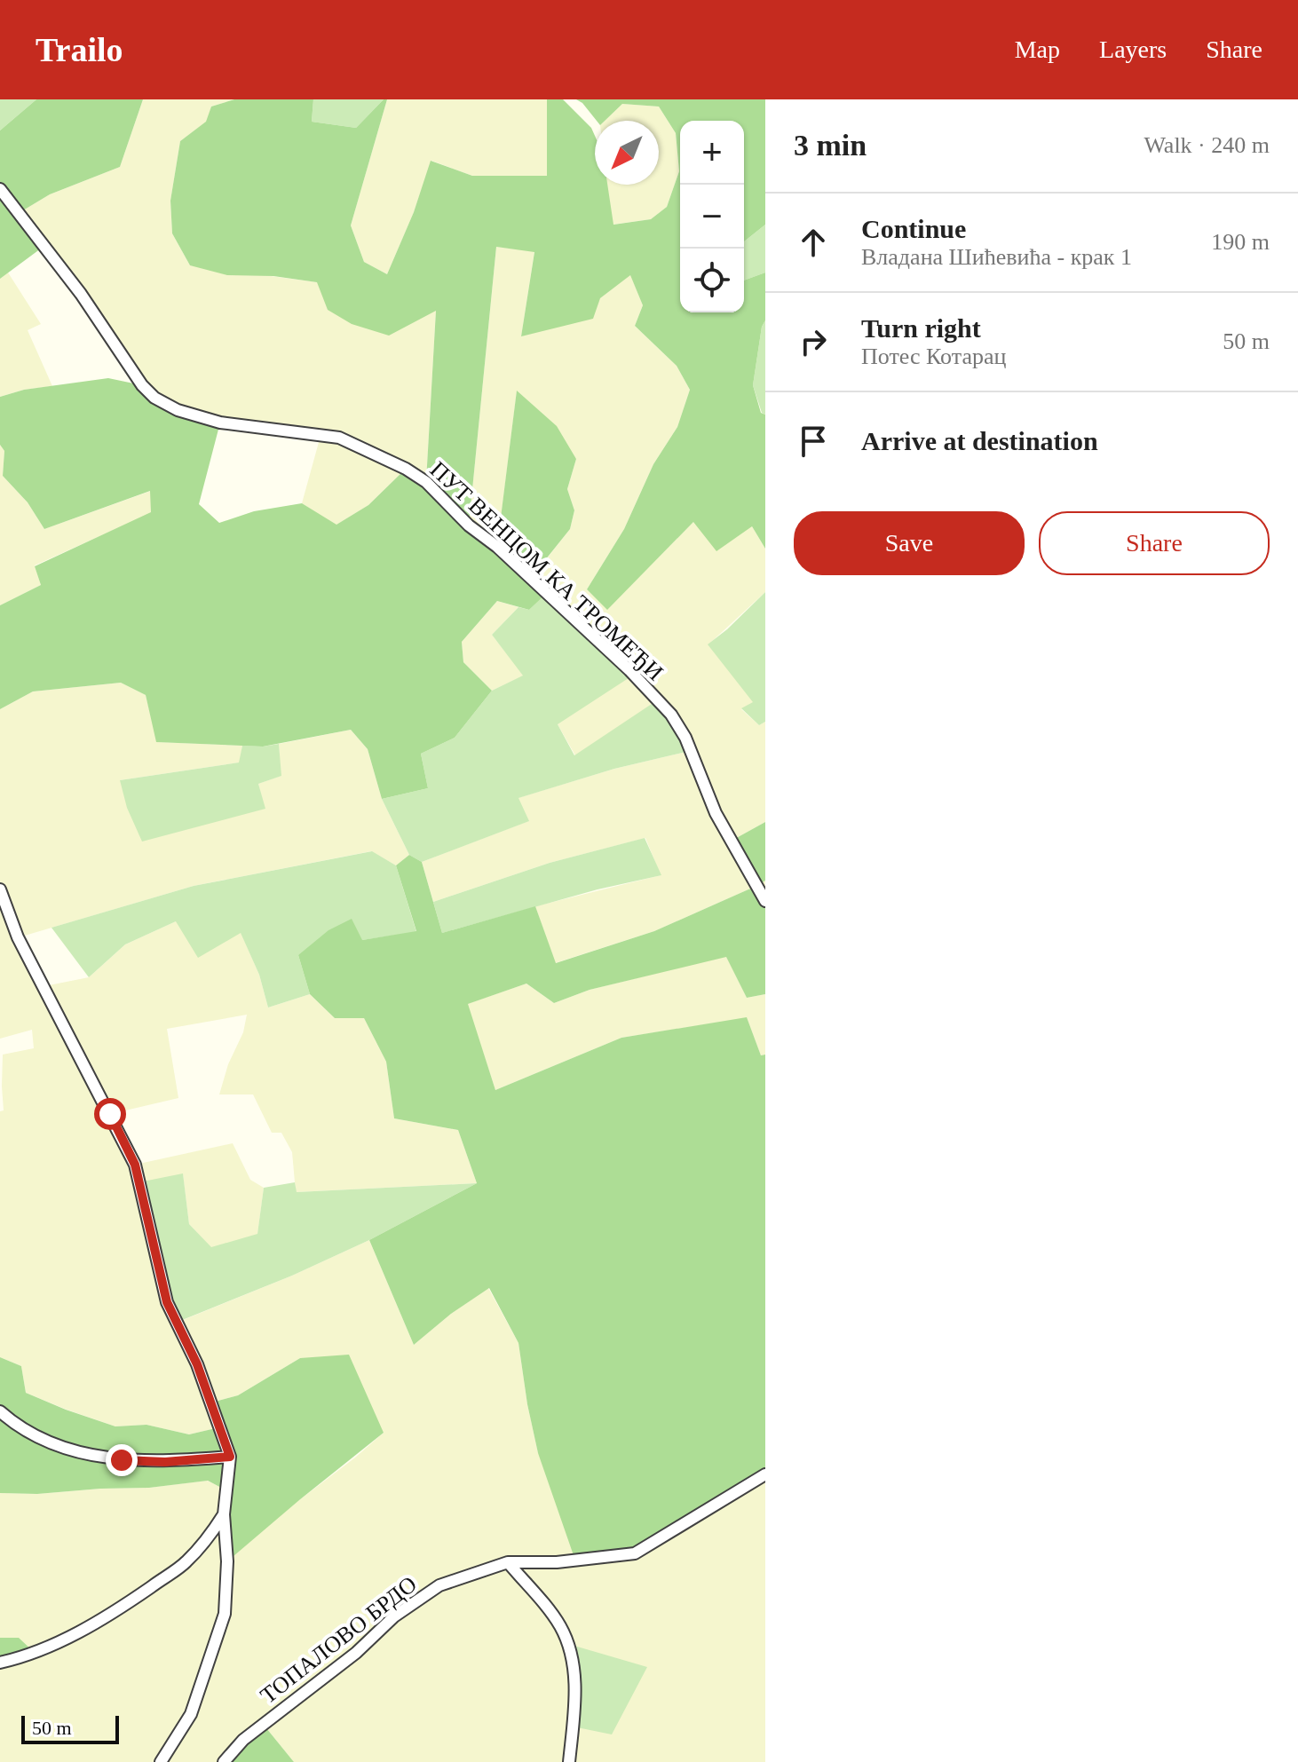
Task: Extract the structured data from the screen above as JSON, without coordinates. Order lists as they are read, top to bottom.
{
  "streets": {
    "street": ["ПУТ ВЕНЦОМ КА ТРОМЕЂИ", "ТОПАЛОВО БРДО"]
  },
  "scale_bar": "50 m",
  "north": "bottom left",
  "page": {
    "header": "Trailo",
    "nav": ["Map", "Layers", "Share"],
    "heading": ["3 min", "Walk · 240 m"],
    "map_buttons": ["+", "−"],
    "list": [
      ["Continue", "Владана Шићевића - крак 1", "190 m"],
      ["Turn right", "Потес Котарац", "50 m"],
      "Arrive at destination"
    ],
    "buttons": ["Save", "Share"],
    "scale": "50 m"
  }
}
